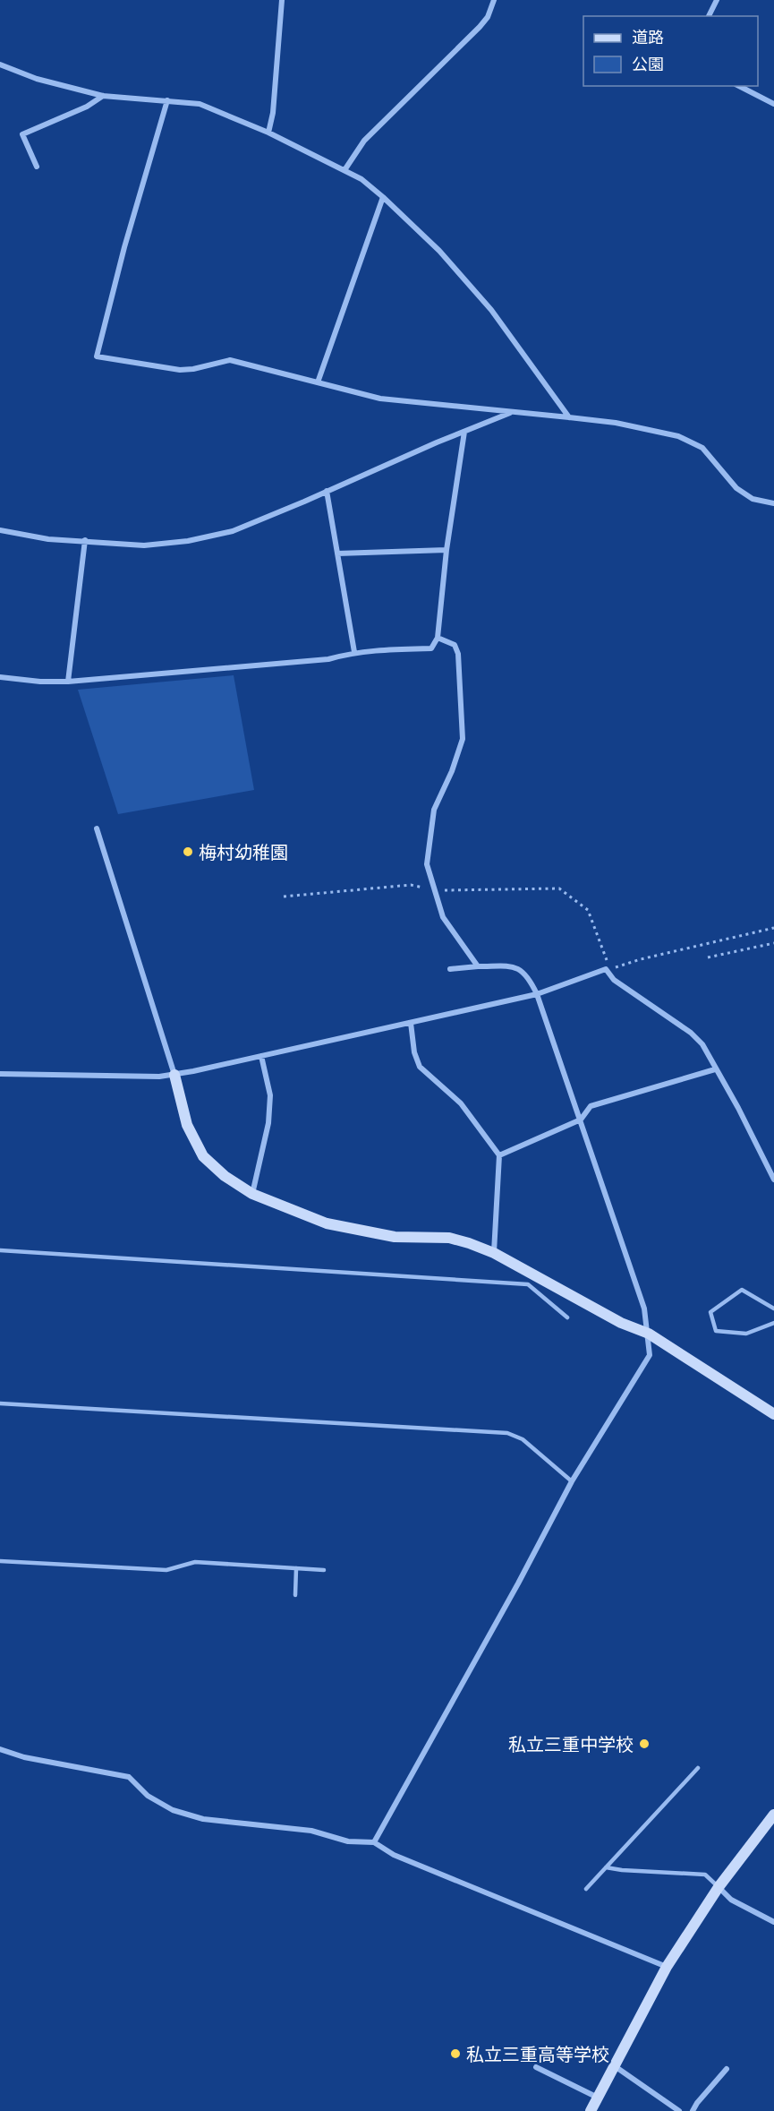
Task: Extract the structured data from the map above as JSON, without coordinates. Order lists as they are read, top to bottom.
{
  "places": ["梅村幼稚園", "私立三重中学校", "私立三重高等学校"],
  "legend": ["道路", "公園"]
}
